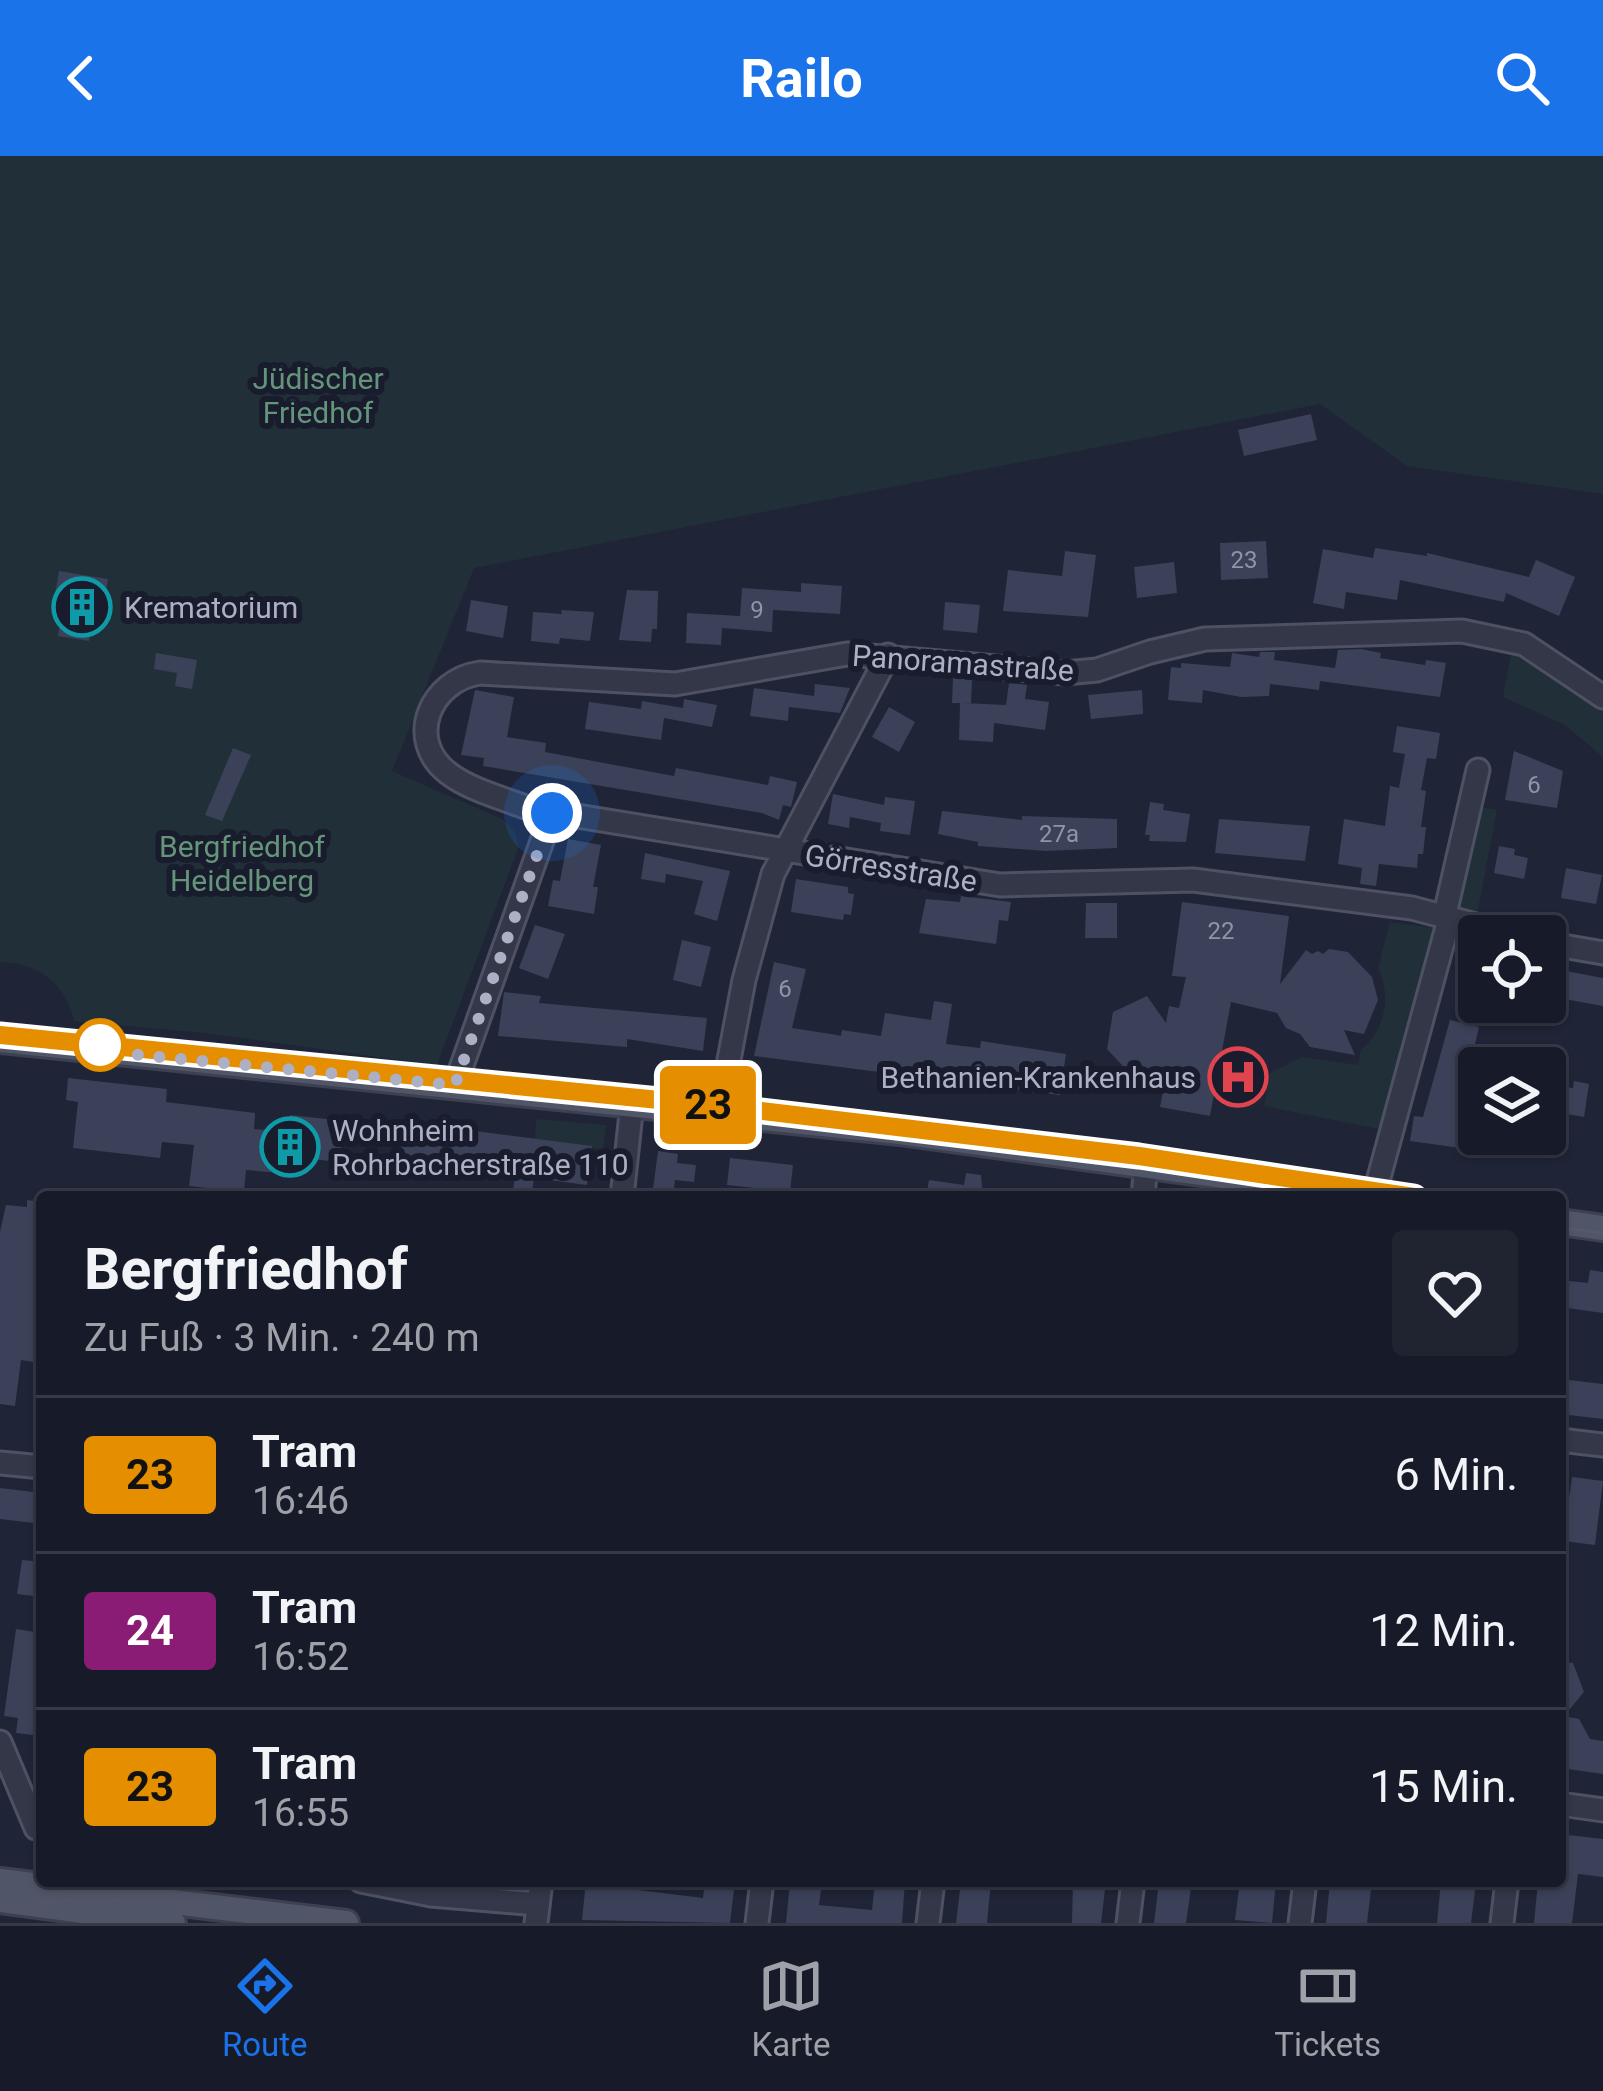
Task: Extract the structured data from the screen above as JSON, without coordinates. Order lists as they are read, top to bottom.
{
  "streets": {
    "street": ["Panoramastraße", "Görresstraße"]
  },
  "crossings": [
    ["Panoramastraße", "Görresstraße"]
  ],
  "parks": ["Jüdischer Friedhof", "Bergfriedhof Heidelberg"],
  "places": {
    "building": ["Krematorium", "Wohnheim Rohrbacherstraße 110"],
    "hospital": ["Bethanien-Krankenhaus"]
  },
  "lines": ["tram line 23"],
  "house_numbers": [
    "23",
    "9",
    "6",
    "27a",
    "22",
    "6"
  ],
  "page": {
    "header": "Railo",
    "on_map": "23",
    "heading": ["Bergfriedhof", "Zu Fuß · 3 Min. · 240 m"],
    "list": [
      {
        "mark": "23",
        "name": "Tram",
        "note": "16:46",
        "value": "6 Min."
      },
      {
        "mark": "24",
        "name": "Tram",
        "note": "16:52",
        "value": "12 Min."
      },
      {
        "mark": "23",
        "name": "Tram",
        "note": "16:55",
        "value": "15 Min."
      }
    ],
    "tabs": ["Route", "Karte", "Tickets"]
  }
}
